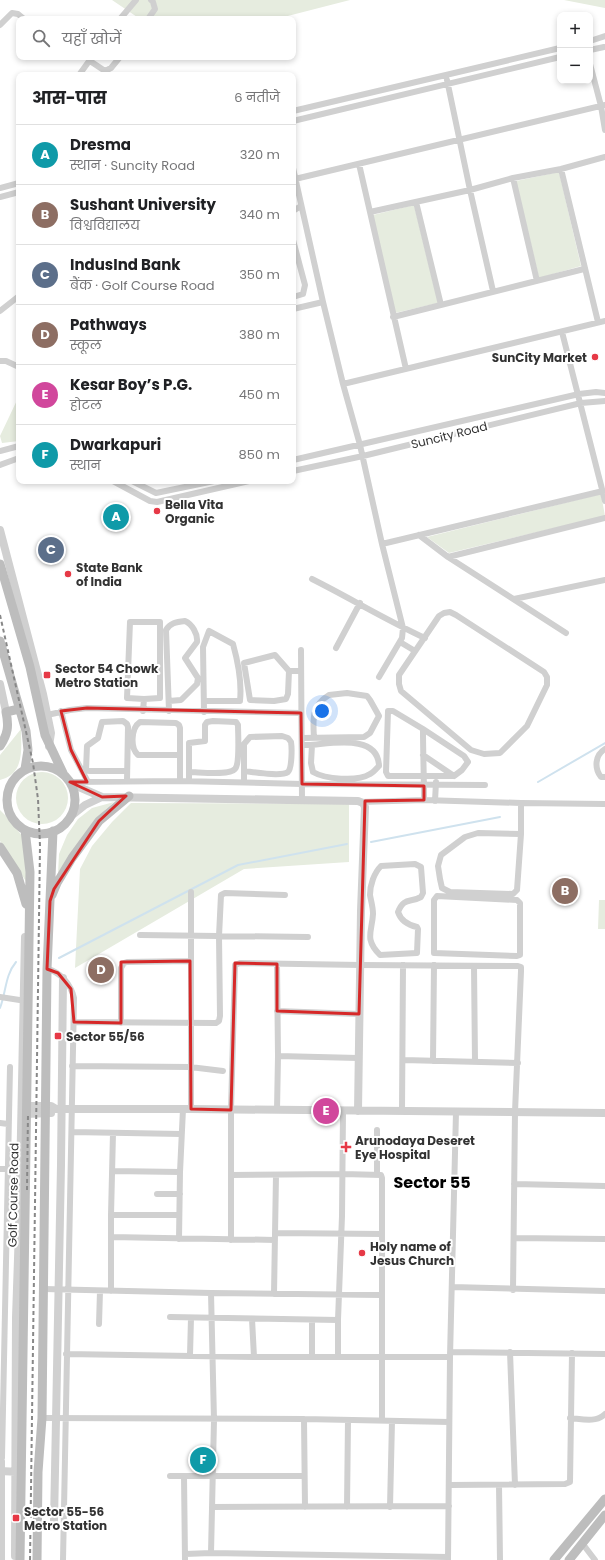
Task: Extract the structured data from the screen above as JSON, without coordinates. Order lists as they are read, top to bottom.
{
  "streets": {
    "main road": ["Golf Course Road"],
    "street": ["Suncity Road"]
  },
  "districts": ["Sector 55"],
  "places": {
    "other": [
      "SunCity Market",
      "Bella Vita Organic",
      "State Bank of India",
      "Holy name of Jesus Church"
    ],
    "transit": ["Sector 54 Chowk Metro Station", "Sector 55/56", "Sector 55-56 Metro Station"],
    "health": ["Arunodaya Deseret Eye Hospital"]
  },
  "page": {
    "map_buttons": ["+", "−"],
    "search": "यहाँ खोजें",
    "heading": ["आस-पास", "6 नतीजे"],
    "list": [
      {
        "mark": "A",
        "name": "Dresma",
        "note": "स्थान · Suncity Road",
        "value": "320 m"
      },
      {
        "mark": "B",
        "name": "Sushant University",
        "note": "विश्वविद्यालय",
        "value": "340 m"
      },
      {
        "mark": "C",
        "name": "IndusInd Bank",
        "note": "बैंक · Golf Course Road",
        "value": "350 m"
      },
      {
        "mark": "D",
        "name": "Pathways",
        "note": "स्कूल",
        "value": "380 m"
      },
      {
        "mark": "E",
        "name": "Kesar Boy’s P.G.",
        "note": "होटल",
        "value": "450 m"
      },
      {
        "mark": "F",
        "name": "Dwarkapuri",
        "note": "स्थान",
        "value": "850 m"
      }
    ],
    "pins": [
      "A",
      "C",
      "B",
      "D",
      "E",
      "F"
    ]
  }
}
